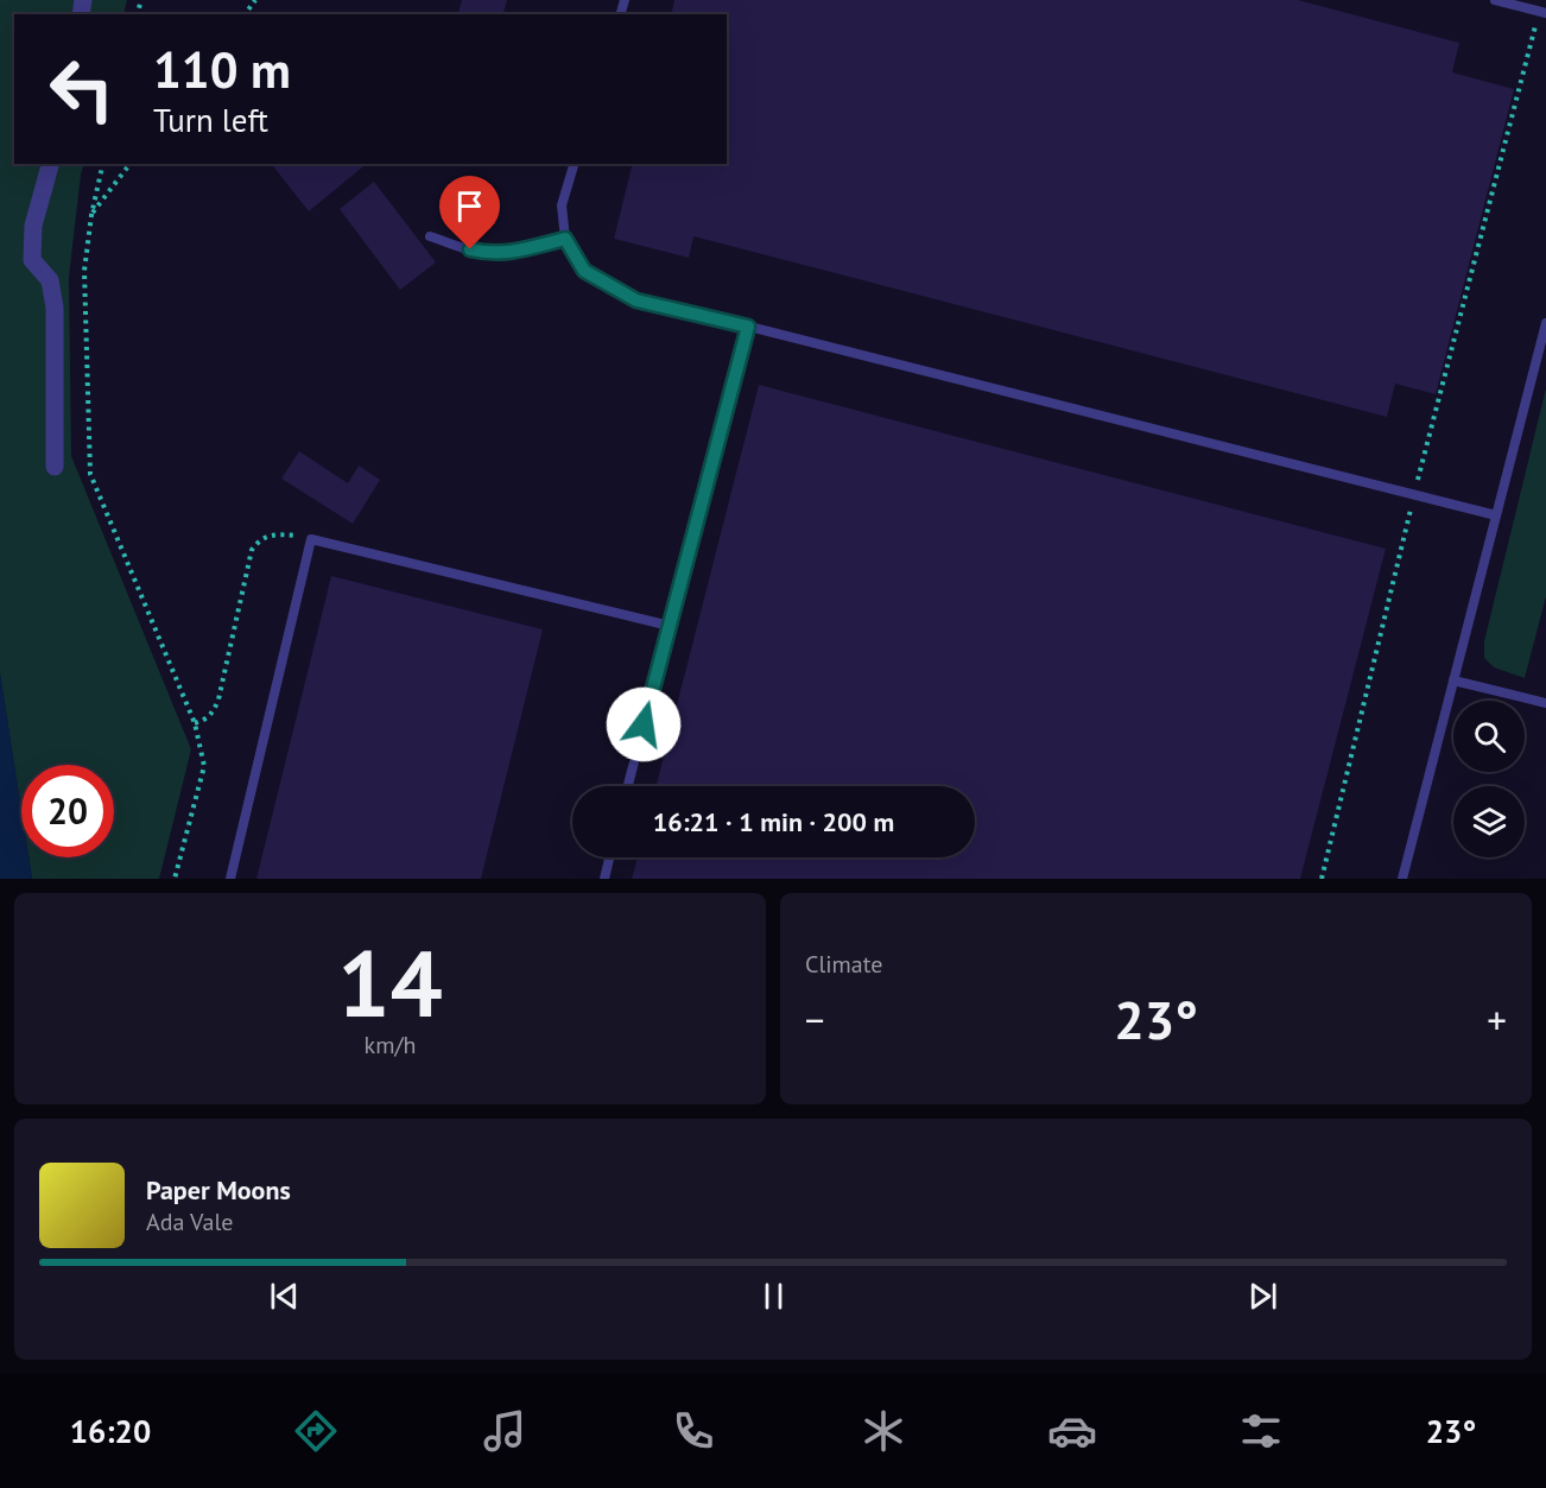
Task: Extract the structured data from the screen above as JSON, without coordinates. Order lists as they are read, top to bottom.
{
  "page": {
    "turn": ["110 m", "Turn left"],
    "limit": "20",
    "trip": "16:21 · 1 min · 200 m",
    "tile": [
      ["14", "km/h"],
      "Climate"
    ],
    "heat": ["−", "23°", "+"],
    "song": ["Paper Moons", "Ada Vale"],
    "tabs": ["16:20", "23°"]
  }
}
